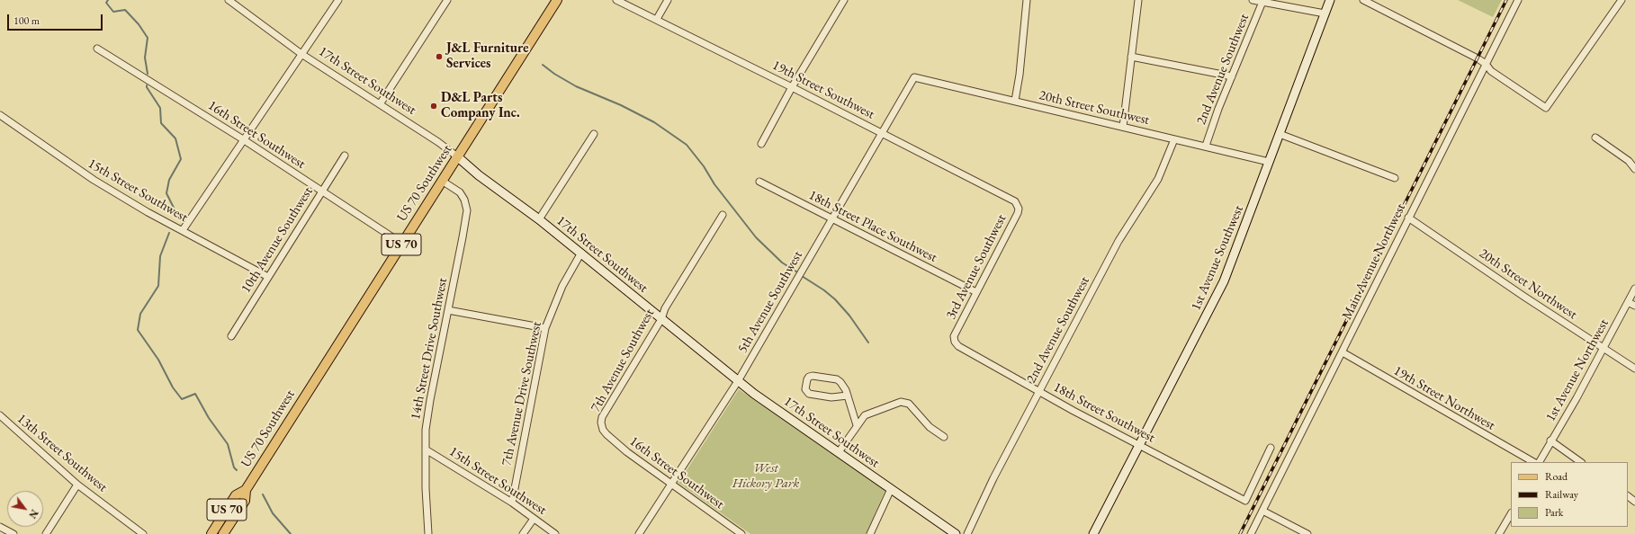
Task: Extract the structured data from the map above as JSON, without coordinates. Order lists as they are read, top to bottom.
{
  "streets": {
    "main road": ["US 70 Southwest", "US 70"],
    "street": [
      "2nd Avenue Southwest",
      "17th Street Southwest",
      "19th Street Southwest",
      "20th Street Southwest",
      "16th Street Southwest",
      "15th Street Southwest",
      "18th Street Place Southwest",
      "10th Avenue Southwest",
      "1st Avenue Southwest",
      "Main Avenue Northwest",
      "3rd Avenue Southwest",
      "20th Street Northwest",
      "5th Avenue Southwest",
      "14th Street Drive Southwest",
      "7th Avenue Southwest",
      "1st Avenue Northwest",
      "7th Avenue Drive Southwest",
      "19th Street Northwest",
      "18th Street Southwest",
      "13th Street Southwest"
    ]
  },
  "crossings": [
    ["2nd Avenue Southwest", "20th Street Southwest"],
    ["2nd Avenue Southwest", "18th Street Southwest"],
    ["17th Street Southwest", "US 70 Southwest"],
    ["17th Street Southwest", "5th Avenue Southwest"],
    ["17th Street Southwest", "7th Avenue Southwest"],
    ["17th Street Southwest", "7th Avenue Drive Southwest"],
    ["19th Street Southwest", "3rd Avenue Southwest"],
    ["19th Street Southwest", "5th Avenue Southwest"],
    ["20th Street Southwest", "1st Avenue Southwest"],
    ["20th Street Southwest", "5th Avenue Southwest"],
    ["16th Street Southwest", "US 70 Southwest"],
    ["16th Street Southwest", "10th Avenue Southwest"],
    ["16th Street Southwest", "5th Avenue Southwest"],
    ["16th Street Southwest", "7th Avenue Southwest"],
    ["US 70 Southwest", "14th Street Drive Southwest"],
    ["15th Street Southwest", "10th Avenue Southwest"],
    ["15th Street Southwest", "14th Street Drive Southwest"],
    ["15th Street Southwest", "7th Avenue Drive Southwest"],
    ["18th Street Place Southwest", "3rd Avenue Southwest"],
    ["18th Street Place Southwest", "5th Avenue Southwest"],
    ["1st Avenue Southwest", "18th Street Southwest"],
    ["Main Avenue Northwest", "20th Street Northwest"],
    ["Main Avenue Northwest", "19th Street Northwest"],
    ["3rd Avenue Southwest", "18th Street Southwest"],
    ["20th Street Northwest", "1st Avenue Northwest"]
  ],
  "parks": ["West Hickory Park"],
  "places": ["J&L Furniture Services", "D&L Parts Company Inc."],
  "legend": ["Road", "Railway", "Park"],
  "scale_bar": "100 m",
  "north": "bottom right"
}
